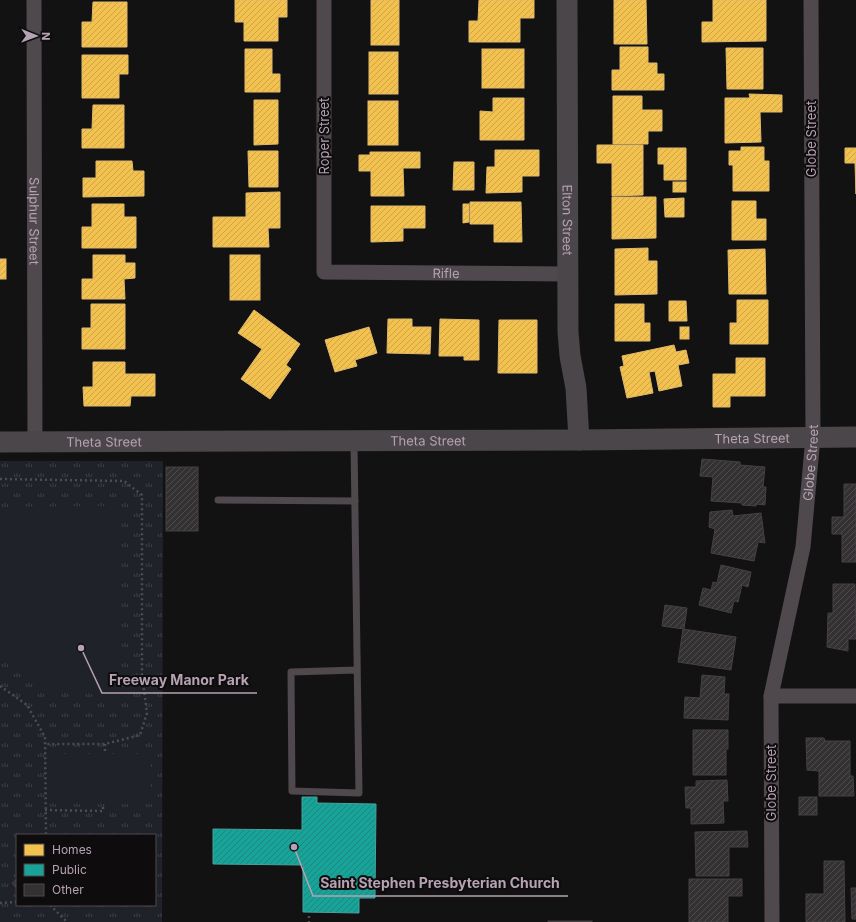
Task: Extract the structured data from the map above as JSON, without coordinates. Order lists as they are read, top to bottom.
{
  "streets": {
    "street": [
      "Roper Street",
      "Globe Street",
      "Elton Street",
      "Sulphur Street",
      "Rifle",
      "Theta Street"
    ]
  },
  "crossings": [
    ["Roper Street", "Rifle"],
    ["Globe Street", "Theta Street"],
    ["Elton Street", "Rifle"],
    ["Elton Street", "Theta Street"],
    ["Sulphur Street", "Theta Street"]
  ],
  "places": ["Freeway Manor Park", "Saint Stephen Presbyterian Church"],
  "legend": ["Homes", "Public", "Other"],
  "north": "right"
}
